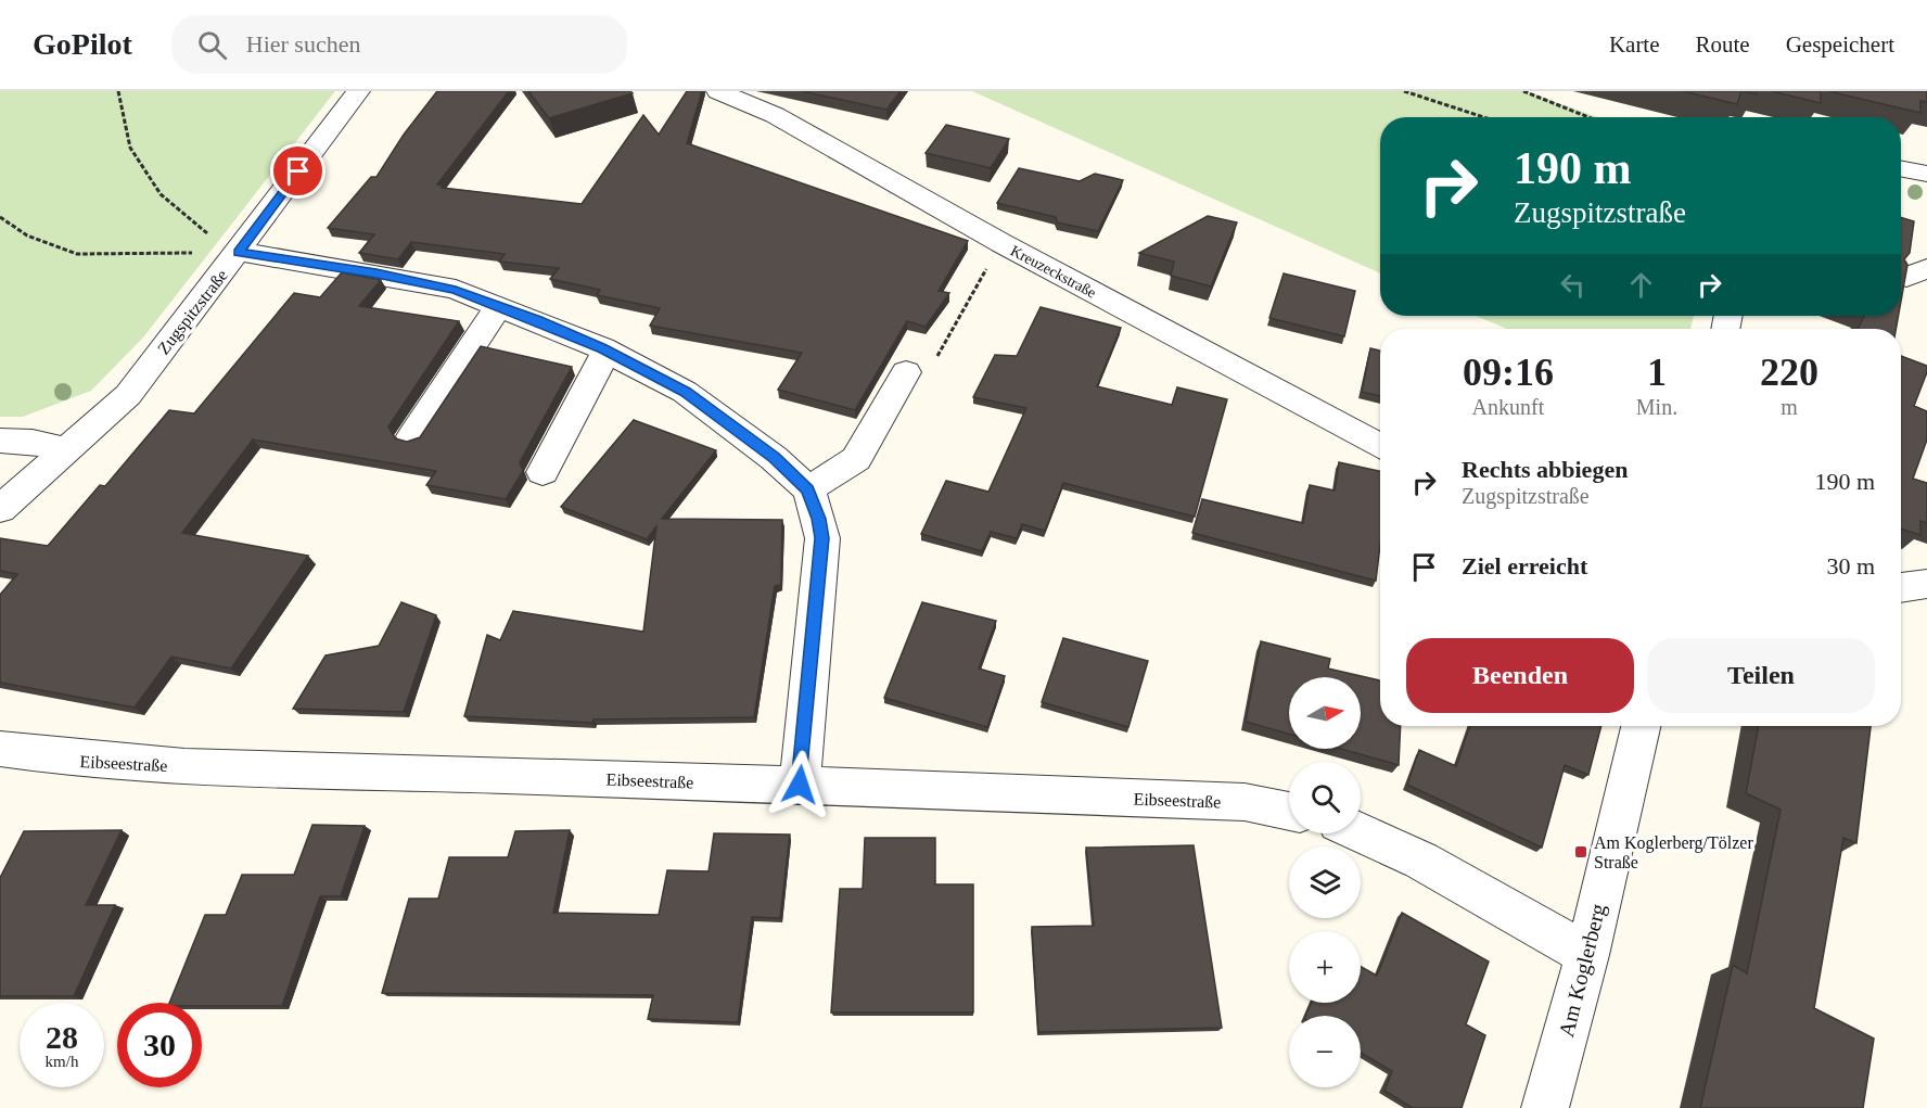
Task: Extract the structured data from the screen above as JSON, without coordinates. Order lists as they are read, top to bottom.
{
  "streets": {
    "street": [
      "Kreuzeckstraße",
      "Zugspitzstraße",
      "Eibseestraße",
      "Am Koglerberg"
    ]
  },
  "places": {
    "transit": ["Am Koglerberg/Tölzer Straße"]
  },
  "north": "right",
  "page": {
    "header": "GoPilot",
    "search": "Hier suchen",
    "nav": ["Karte", "Route", "Gespeichert"],
    "turn": ["190 m", "Zugspitzstraße"],
    "eta": [
      "09:16",
      "Ankunft",
      "1",
      "Min.",
      "220",
      "m"
    ],
    "list": [
      {
        "name": "Rechts abbiegen",
        "note": "Zugspitzstraße",
        "value": "190 m"
      },
      {
        "name": "Ziel erreicht",
        "value": "30 m"
      }
    ],
    "buttons": ["Beenden", "Teilen"],
    "map_buttons": ["+", "−"],
    "speed": "28 km/h",
    "limit": "30"
  }
}
